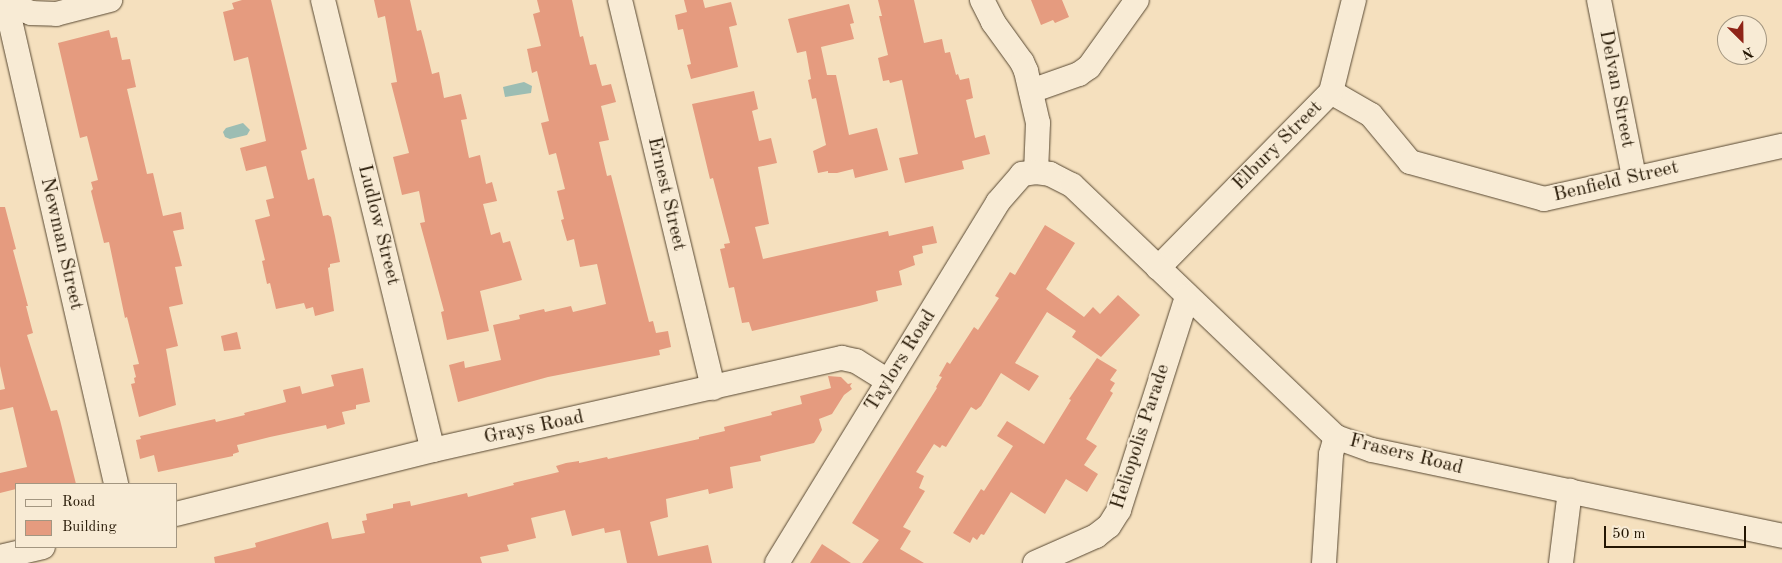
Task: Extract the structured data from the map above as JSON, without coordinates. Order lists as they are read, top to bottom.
{
  "streets": {
    "street": [
      "Delvan Street",
      "Elbury Street",
      "Benfield Street",
      "Ernest Street",
      "Ludlow Street",
      "Newman Street",
      "Taylors Road",
      "Grays Road",
      "Heliopolis Parade",
      "Frasers Road"
    ]
  },
  "crossings": [
    ["Delvan Street", "Benfield Street"],
    ["Elbury Street", "Benfield Street"],
    ["Elbury Street", "Frasers Road"],
    ["Ernest Street", "Grays Road"],
    ["Ludlow Street", "Grays Road"],
    ["Taylors Road", "Grays Road"],
    ["Taylors Road", "Frasers Road"],
    ["Heliopolis Parade", "Frasers Road"]
  ],
  "legend": ["Road", "Building"],
  "scale_bar": "50 m",
  "north": "bottom right"
}
